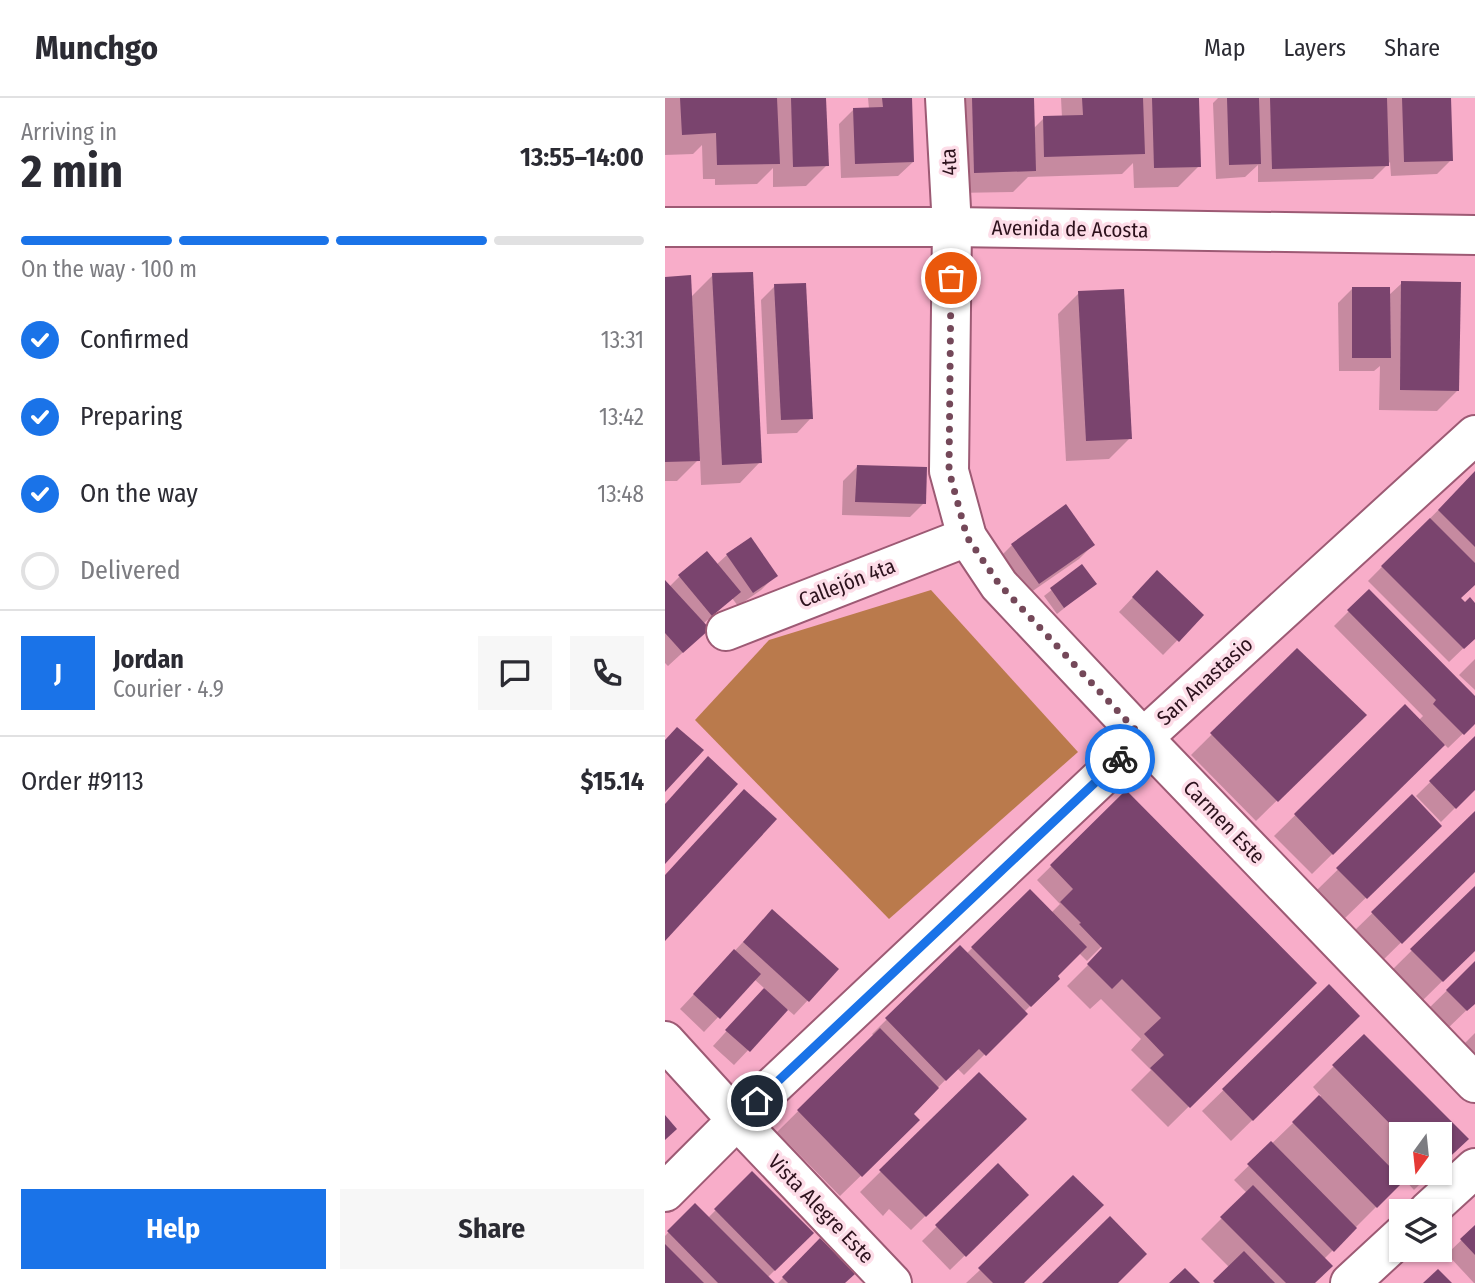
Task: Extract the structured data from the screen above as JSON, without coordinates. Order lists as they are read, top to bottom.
{
  "streets": {
    "street": [
      "4ta",
      "Avenida de Acosta",
      "Callejón 4ta",
      "San Anastasio",
      "Carmen Este",
      "Vista Alegre Este"
    ]
  },
  "crossings": [
    ["4ta", "Avenida de Acosta"],
    ["4ta", "Carmen Este"],
    ["Avenida de Acosta", "Carmen Este"],
    ["Callejón 4ta", "Carmen Este"],
    ["San Anastasio", "Carmen Este"],
    ["San Anastasio", "Vista Alegre Este"]
  ],
  "north": "bottom",
  "page": {
    "header": "Munchgo",
    "nav": ["Map", "Layers", "Share"],
    "heading": ["2 min", "Arriving in", "13:55–14:00"],
    "panel": [
      "Jordan",
      "Courier · 4.9",
      "Order #9113",
      "$15.14"
    ],
    "bar": "On the way · 100 m",
    "list": [
      ["Confirmed", "13:31"],
      ["Preparing", "13:42"],
      ["On the way", "13:48"],
      "Delivered"
    ],
    "round": "J",
    "buttons": ["Help", "Share"]
  }
}
